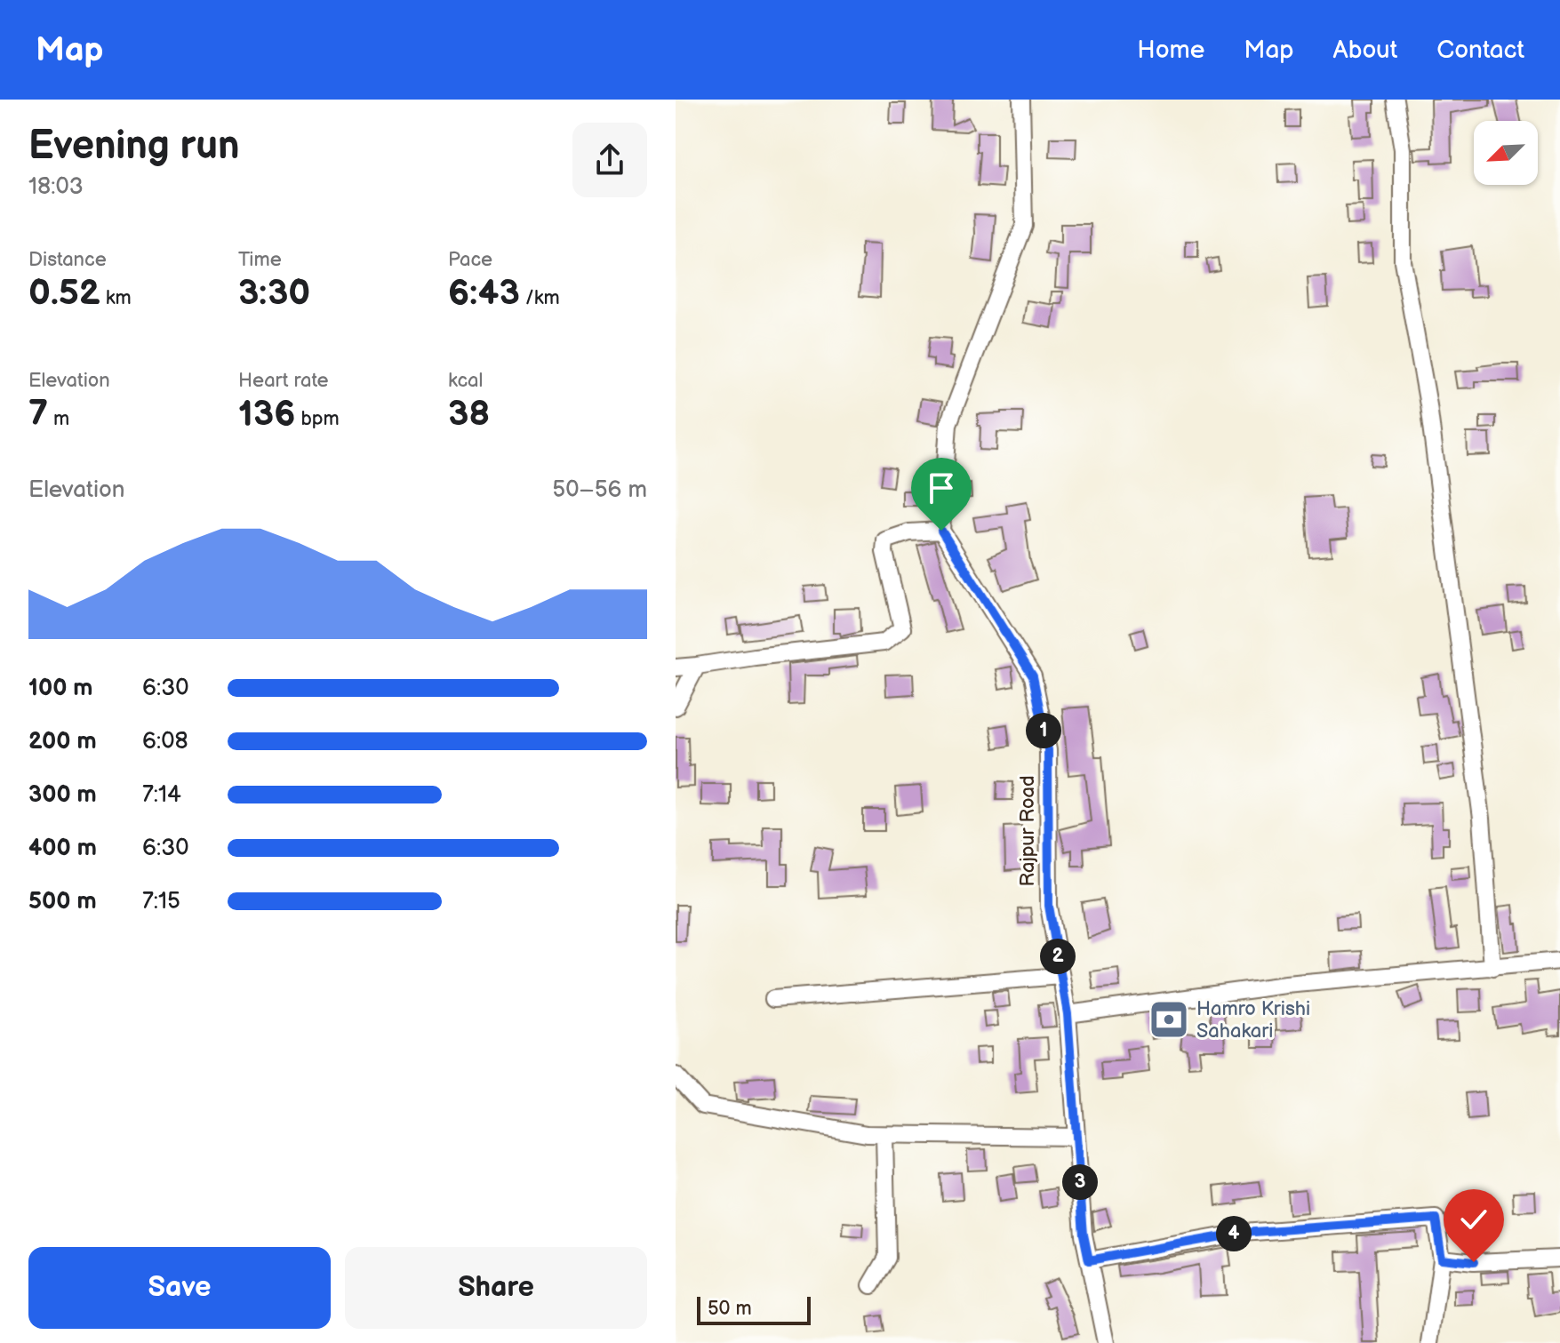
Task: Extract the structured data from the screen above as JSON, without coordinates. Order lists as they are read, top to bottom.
{
  "streets": {
    "street": ["Rajpur Road"]
  },
  "places": {
    "bank": ["Hamro Krishi Sahakari"]
  },
  "scale_bar": "50 m",
  "north": "bottom left",
  "page": {
    "header": "Map",
    "nav": [
      "Home",
      "Map",
      "About",
      "Contact"
    ],
    "heading": ["Evening run", "18:03"],
    "stats": [
      ["Distance", "0.52 km"],
      ["Time", "3:30"],
      ["Pace", "6:43 /km"],
      ["Elevation", "7 m"],
      ["Heart rate", "136 bpm"],
      ["kcal", "38"]
    ],
    "chart": ["Elevation", "50–56 m"],
    "list": [
      {
        "name": "100 m",
        "note": "6:30"
      },
      {
        "name": "200 m",
        "note": "6:08"
      },
      {
        "name": "300 m",
        "note": "7:14"
      },
      {
        "name": "400 m",
        "note": "6:30"
      },
      {
        "name": "500 m",
        "note": "7:15"
      }
    ],
    "pins": [
      "1",
      "2",
      "3",
      "4"
    ],
    "buttons": ["Save", "Share"],
    "scale": "50 m"
  }
}
